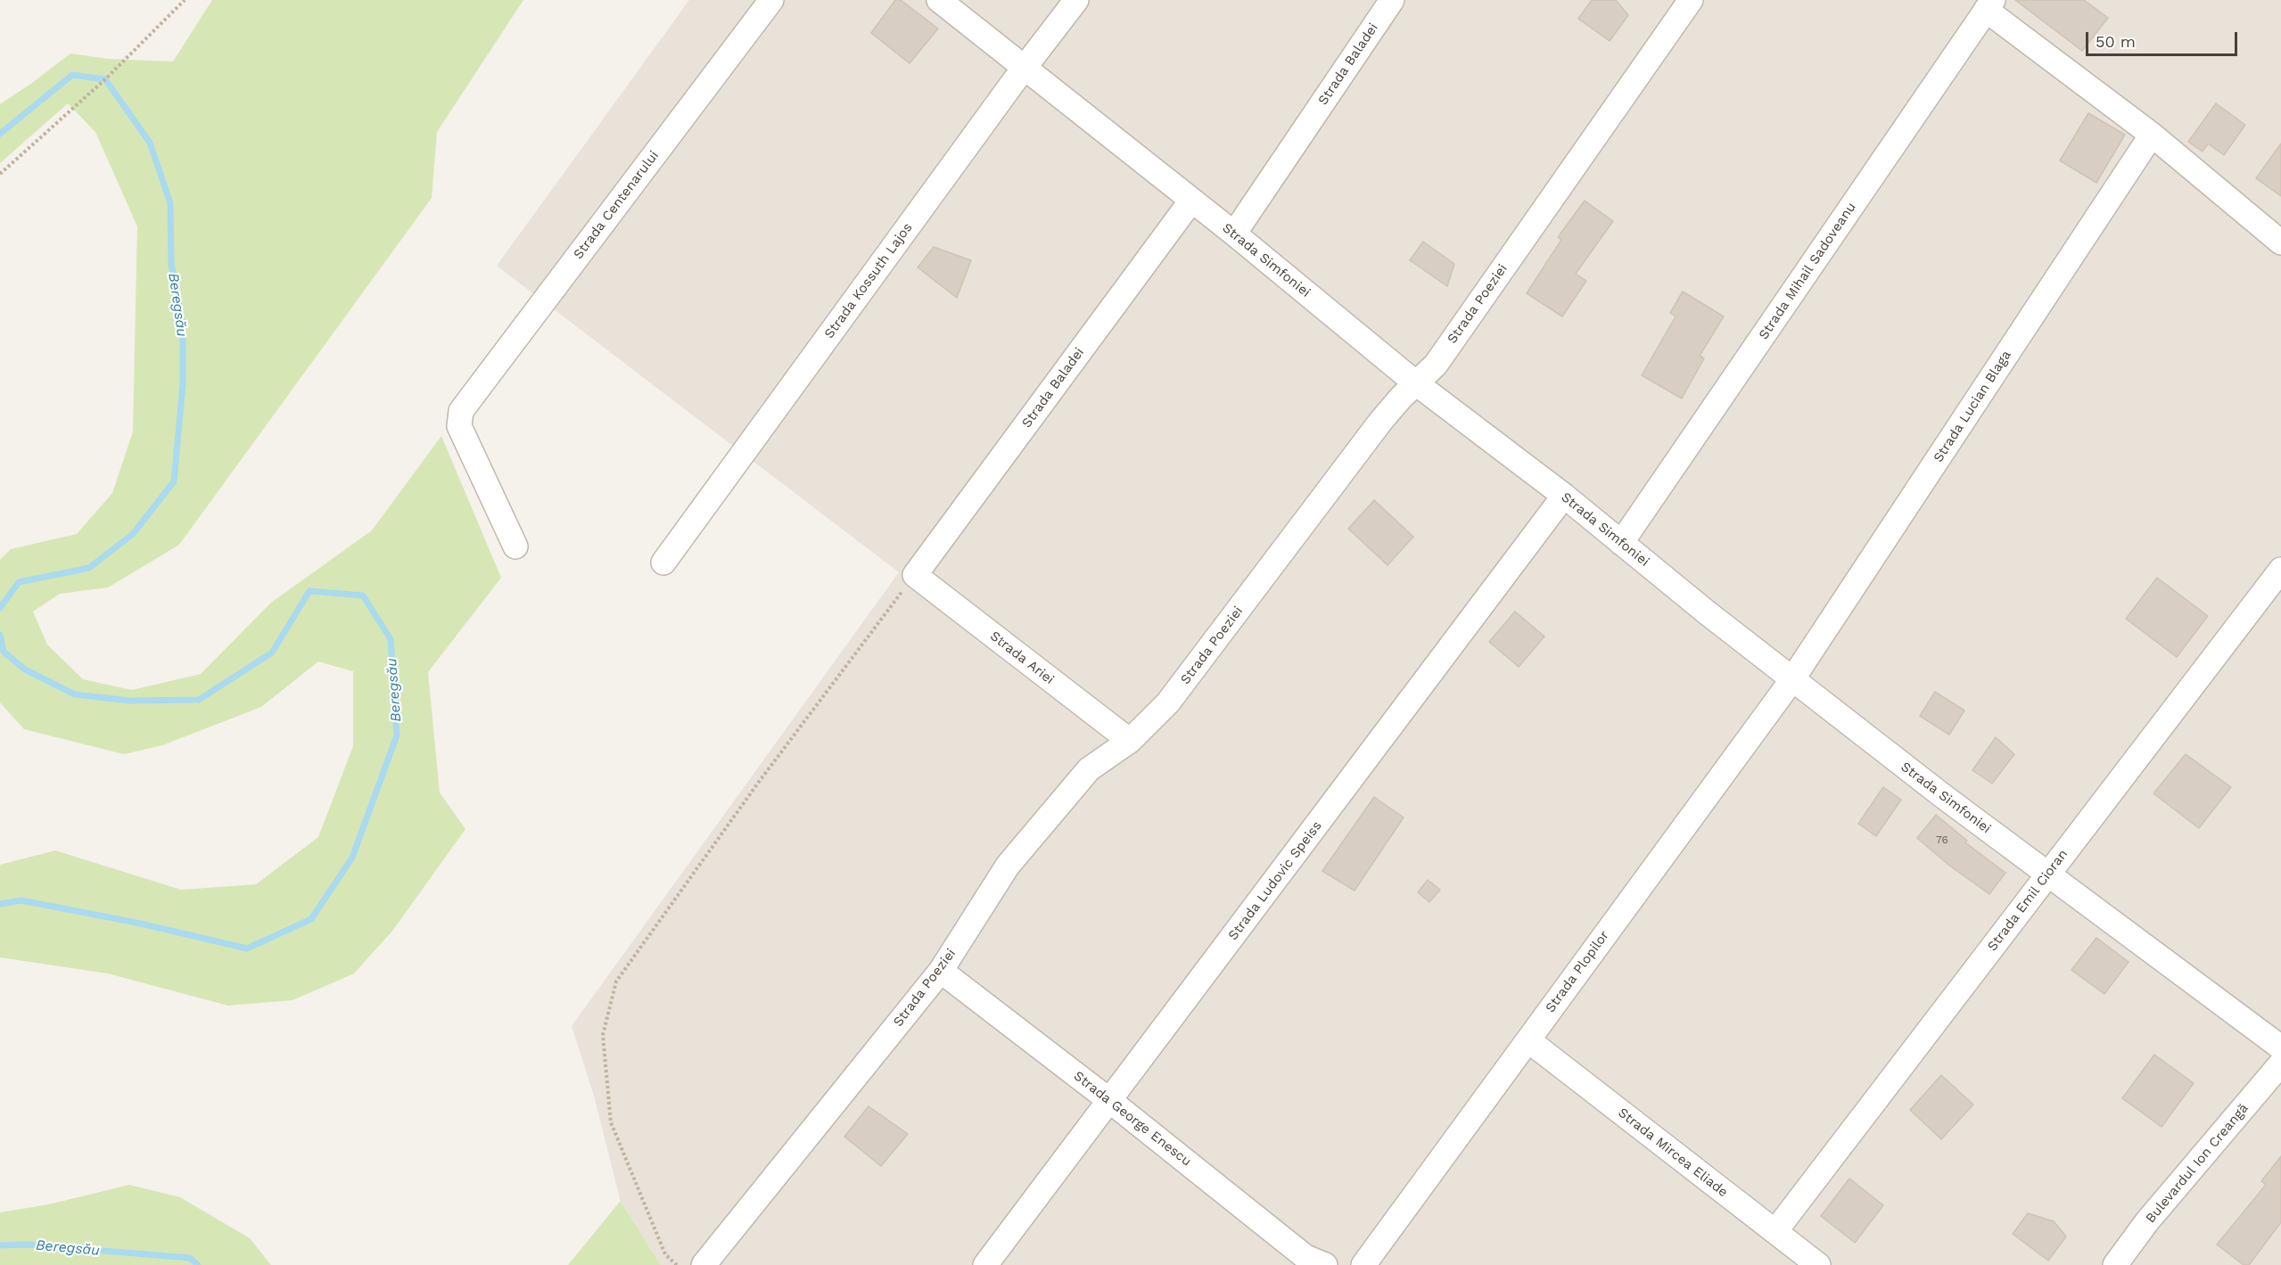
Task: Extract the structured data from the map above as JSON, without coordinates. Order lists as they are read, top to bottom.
{
  "streets": {
    "street": [
      "Strada Baladei",
      "Strada Centenarului",
      "Strada Simfoniei",
      "Strada Mihail Sadoveanu",
      "Strada Kossuth Lajos",
      "Strada Poeziei",
      "Strada Lucian Blaga",
      "Strada Ariei",
      "Strada Ludovic Speiss",
      "Strada Emil Cioran",
      "Strada Plopilor",
      "Strada George Enescu",
      "Strada Mircea Eliade",
      "Bulevardul Ion Creangă"
    ]
  },
  "crossings": [
    ["Strada Baladei", "Strada Simfoniei"],
    ["Strada Baladei", "Strada Ariei"],
    ["Strada Simfoniei", "Strada Mihail Sadoveanu"],
    ["Strada Simfoniei", "Strada Kossuth Lajos"],
    ["Strada Simfoniei", "Strada Poeziei"],
    ["Strada Simfoniei", "Strada Lucian Blaga"],
    ["Strada Simfoniei", "Strada Ludovic Speiss"],
    ["Strada Simfoniei", "Strada Emil Cioran"],
    ["Strada Simfoniei", "Strada Plopilor"],
    ["Strada Poeziei", "Strada Ariei"],
    ["Strada Poeziei", "Strada George Enescu"],
    ["Strada Lucian Blaga", "Strada Plopilor"],
    ["Strada Ludovic Speiss", "Strada George Enescu"],
    ["Strada Emil Cioran", "Strada Mircea Eliade"],
    ["Strada Plopilor", "Strada Mircea Eliade"]
  ],
  "water": ["Beregsău"],
  "house_numbers": ["76"],
  "scale_bar": "50 m"
}
